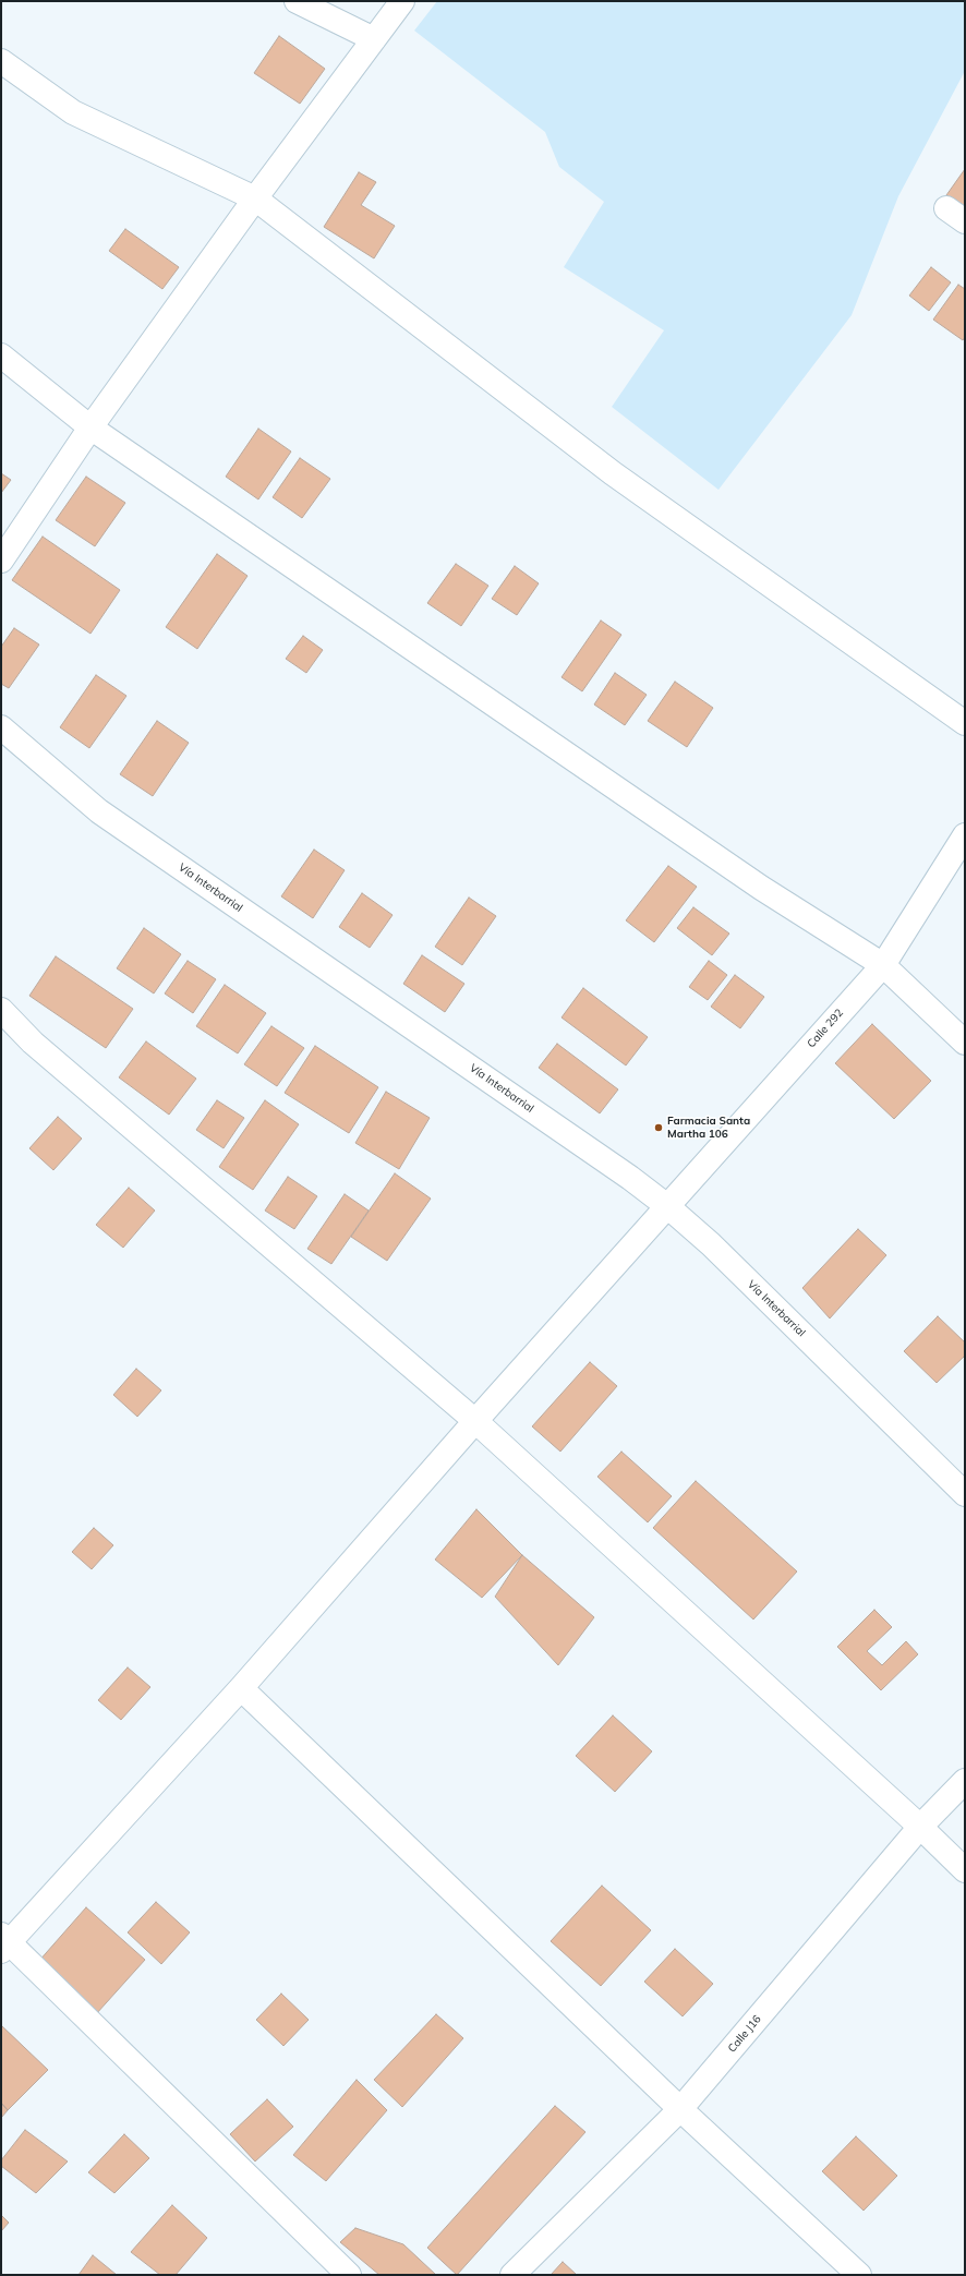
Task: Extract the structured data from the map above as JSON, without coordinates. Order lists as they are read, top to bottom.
{
  "streets": {
    "street": ["Vía Interbarrial", "Calle 292", "Calle J16"]
  },
  "crossings": [
    ["Vía Interbarrial", "Calle 292"]
  ],
  "places": ["Farmacia Santa Martha 106"]
}
